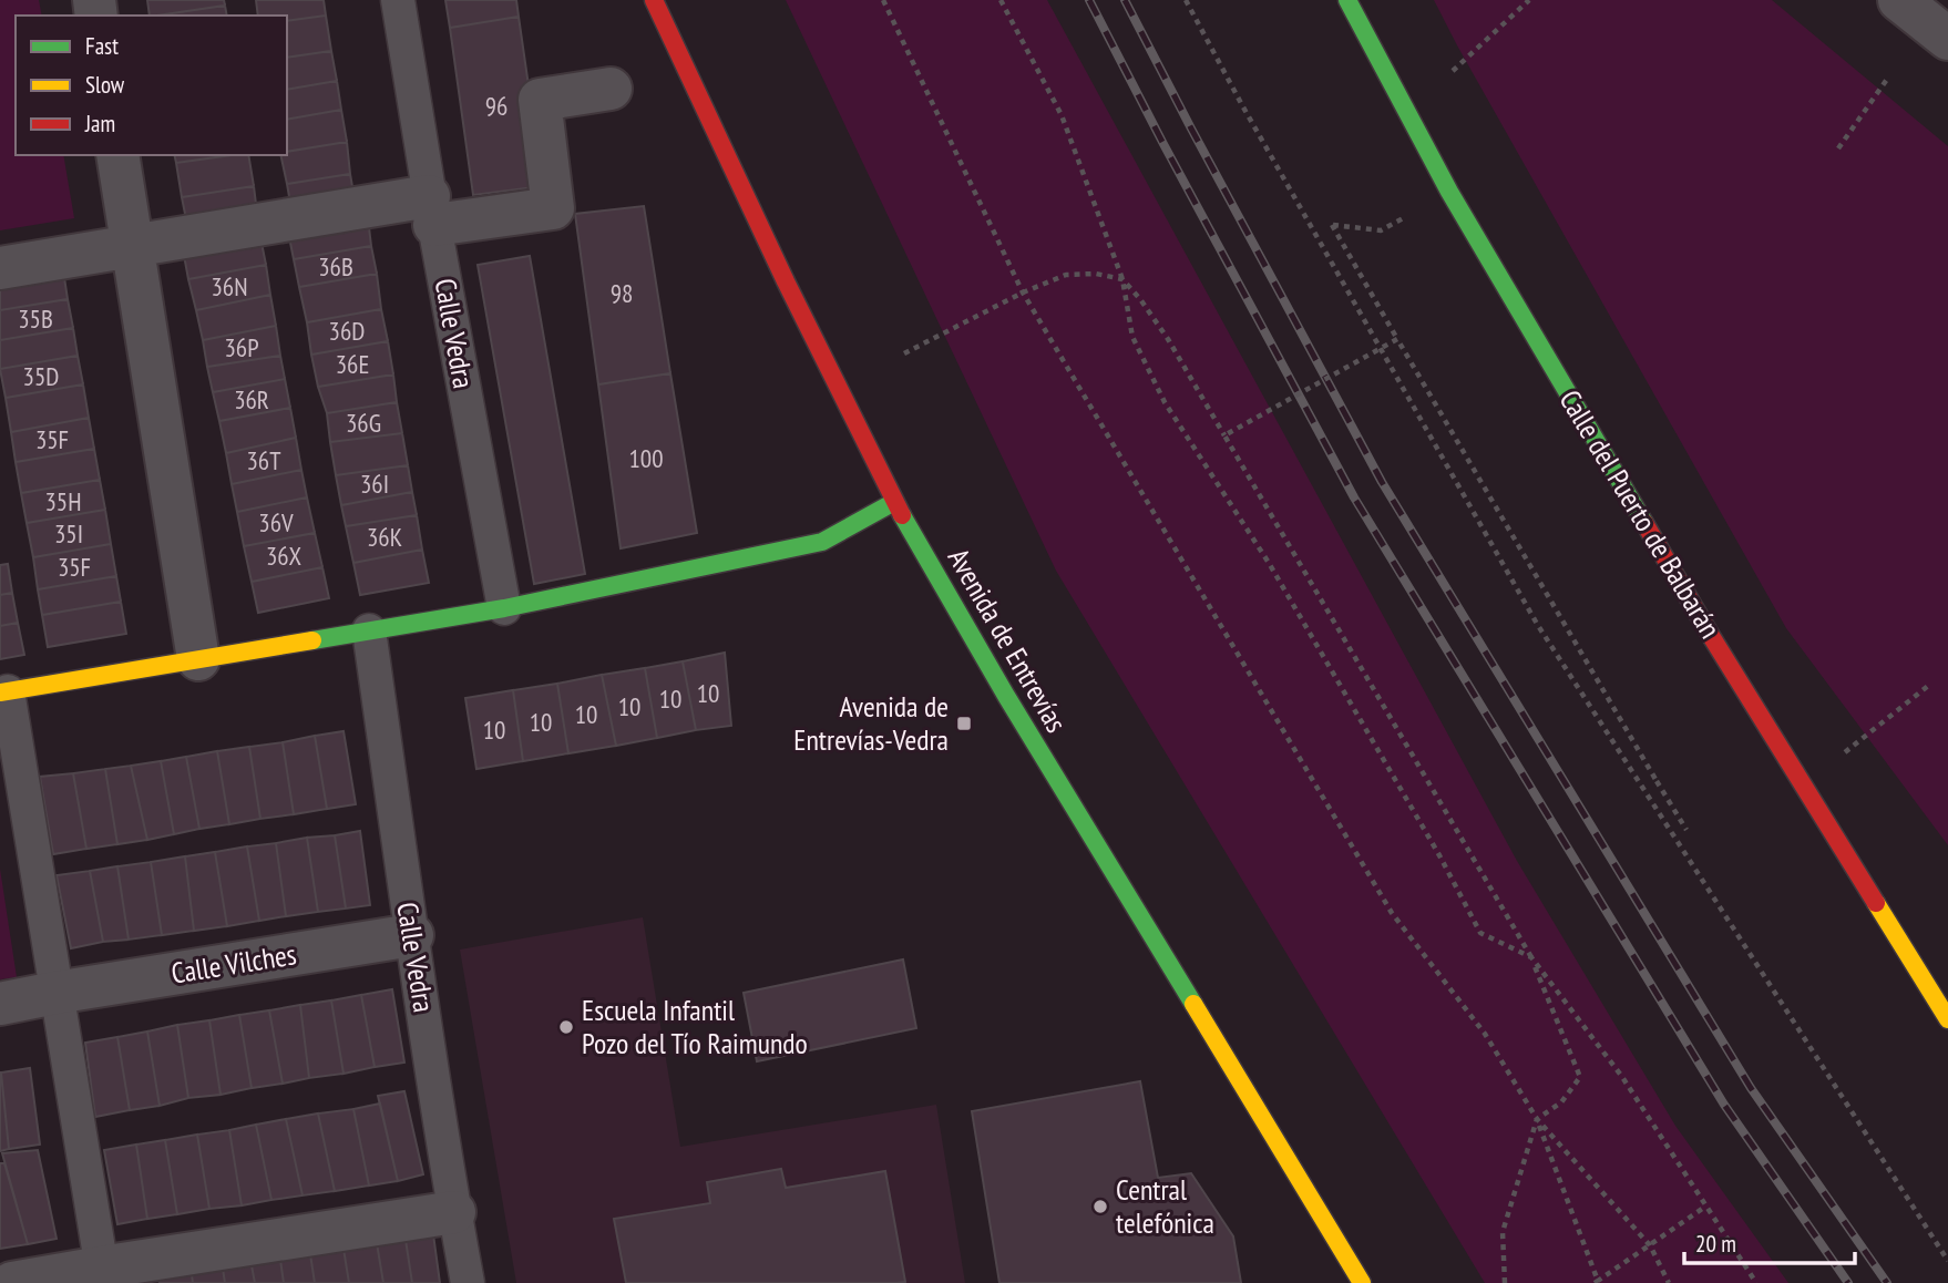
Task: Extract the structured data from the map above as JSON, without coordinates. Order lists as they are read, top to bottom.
{
  "streets": {
    "street": ["Calle del Puerto de Balbarán", "Avenida de Entrevías", "Calle Vilches"],
    "lane": ["Calle Vedra"]
  },
  "crossings": [
    ["Calle Vedra", "Calle Vilches"]
  ],
  "places": {
    "transit": ["Avenida de Entrevías-Vedra"],
    "other": ["Escuela Infantil Pozo del Tío Raimundo", "Central telefónica"]
  },
  "house_numbers": [
    "96",
    "36B",
    "36N",
    "98",
    "35B",
    "36D",
    "36P",
    "36E",
    "35D",
    "36R",
    "36G",
    "35F",
    "100",
    "36T",
    "36I",
    "35H",
    "36V",
    "35I",
    "36K",
    "36X",
    "35F",
    "10",
    "10",
    "10",
    "10",
    "10",
    "10"
  ],
  "legend": ["Fast", "Slow", "Jam"],
  "scale_bar": "20 m"
}
